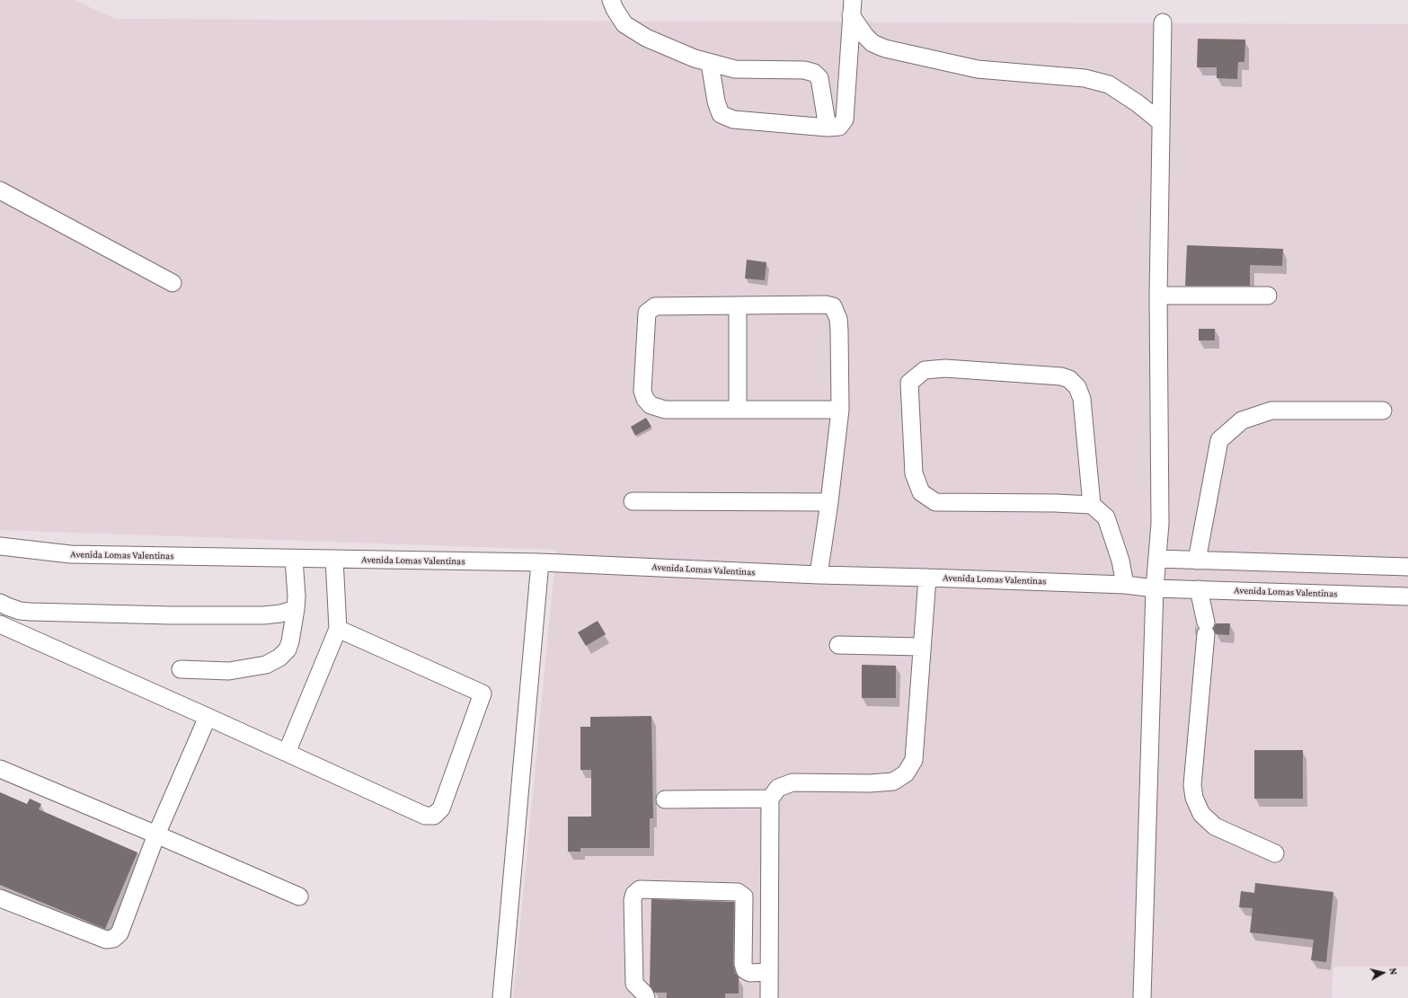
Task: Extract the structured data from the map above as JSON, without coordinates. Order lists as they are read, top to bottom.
{
  "streets": {
    "street": ["Avenida Lomas Valentinas"]
  },
  "north": "right"
}
